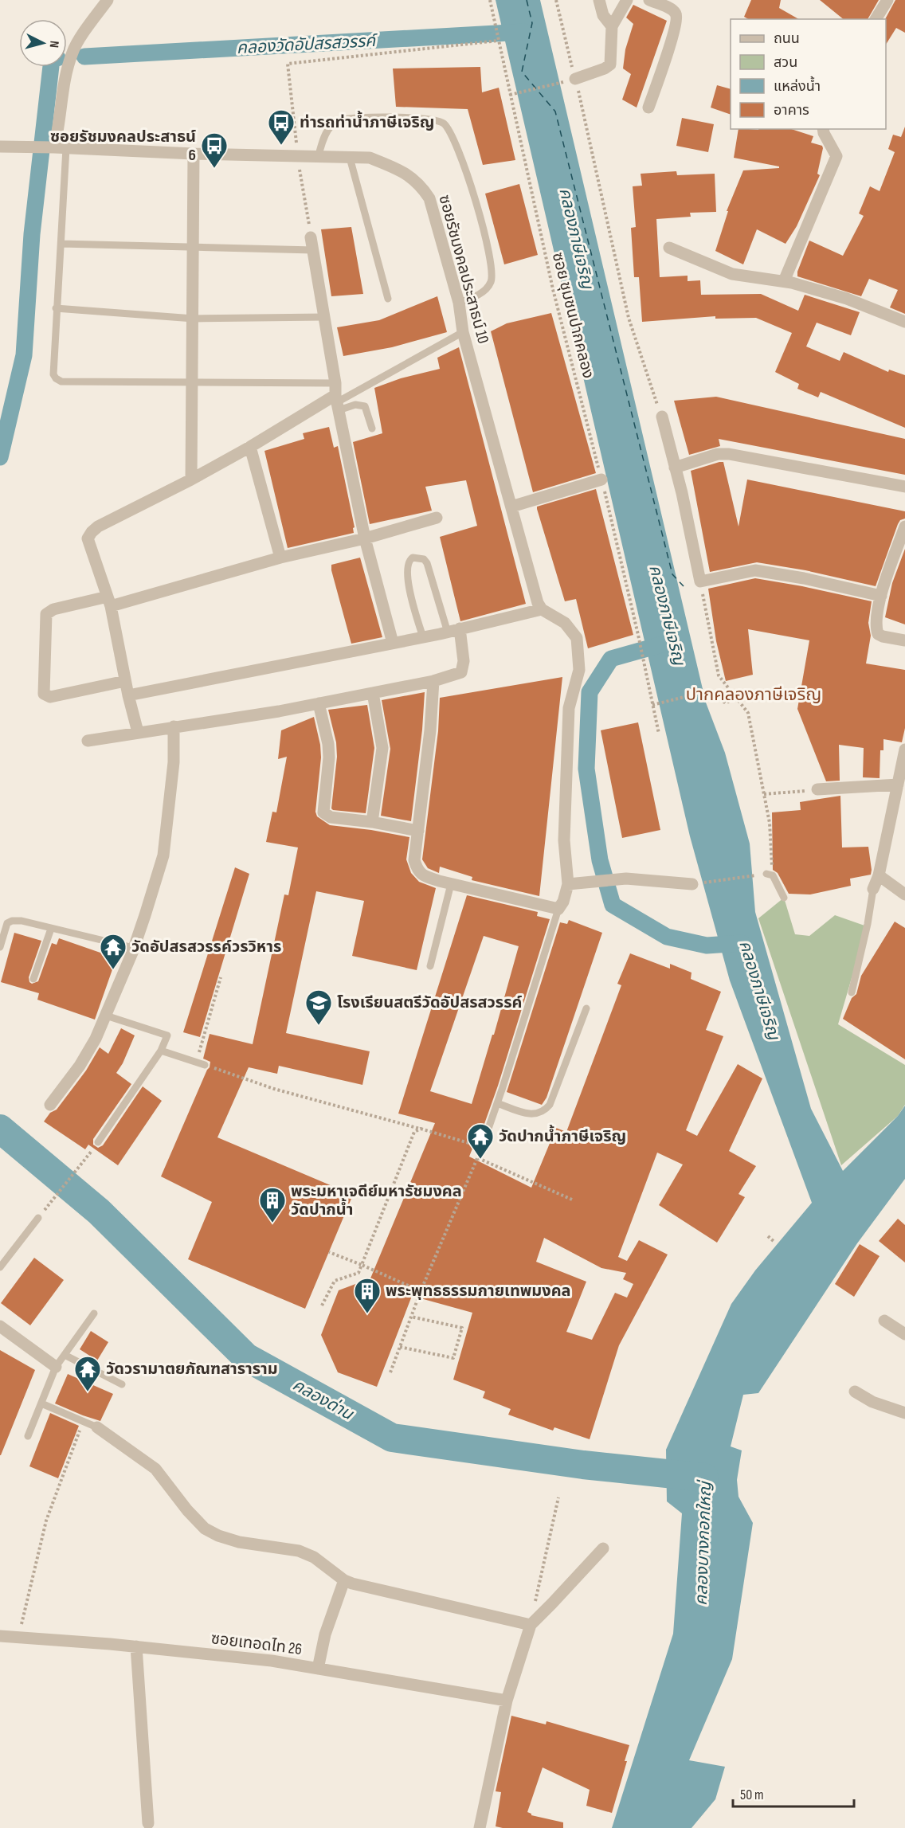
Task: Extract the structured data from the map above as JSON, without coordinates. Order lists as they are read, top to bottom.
{
  "streets": {
    "street": ["ซอยรัชมงคลประสาธน์ 10", "ซอยเทอดไท 26"],
    "path": ["ซอย ชุมชนปากคลอง"]
  },
  "districts": ["ปากคลองภาษีเจริญ"],
  "water": [
    "คลองวัดอัปสรสวรรค์",
    "คลองภาษีเจริญ",
    "คลองด่าน",
    "คลองบางกอกใหญ่"
  ],
  "places": {
    "bus stop": ["ท่ารถท่าน้ำภาษีเจริญ", "ซอยรัชมงคลประสาธน์ 6"],
    "temple": ["วัดอัปสรสวรรค์วรวิหาร", "วัดปากน้ำภาษีเจริญ", "วัดวรามาตยภัณฑสาราราม"],
    "school or university": ["โรงเรียนสตรีวัดอัปสรสวรรค์"],
    "building": ["พระมหาเจดีย์มหารัชมงคล วัดปากน้ำ", "พระพุทธธรรมกายเทพมงคล"]
  },
  "legend": [
    "ถนน",
    "สวน",
    "แหล่งน้ำ",
    "อาคาร"
  ],
  "scale_bar": "50 m",
  "north": "right"
}
